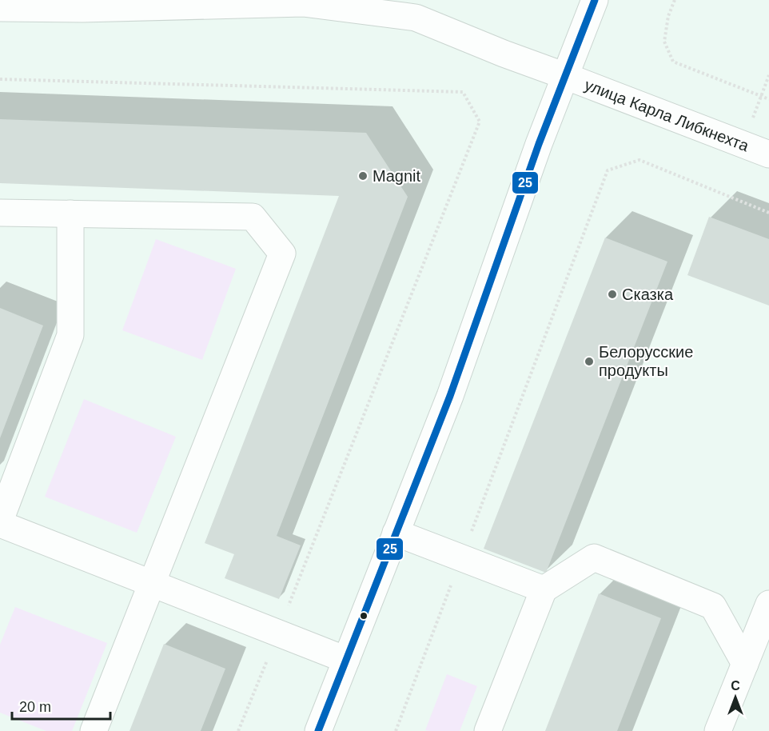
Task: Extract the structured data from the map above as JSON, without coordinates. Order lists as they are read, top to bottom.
{
  "streets": {
    "main road": ["улица Карла Либкнехта"]
  },
  "places": ["Magnit", "Сказка", "Белорусские продукты"],
  "lines": ["transit line 25"],
  "scale_bar": "20 m",
  "north": "top"
}
